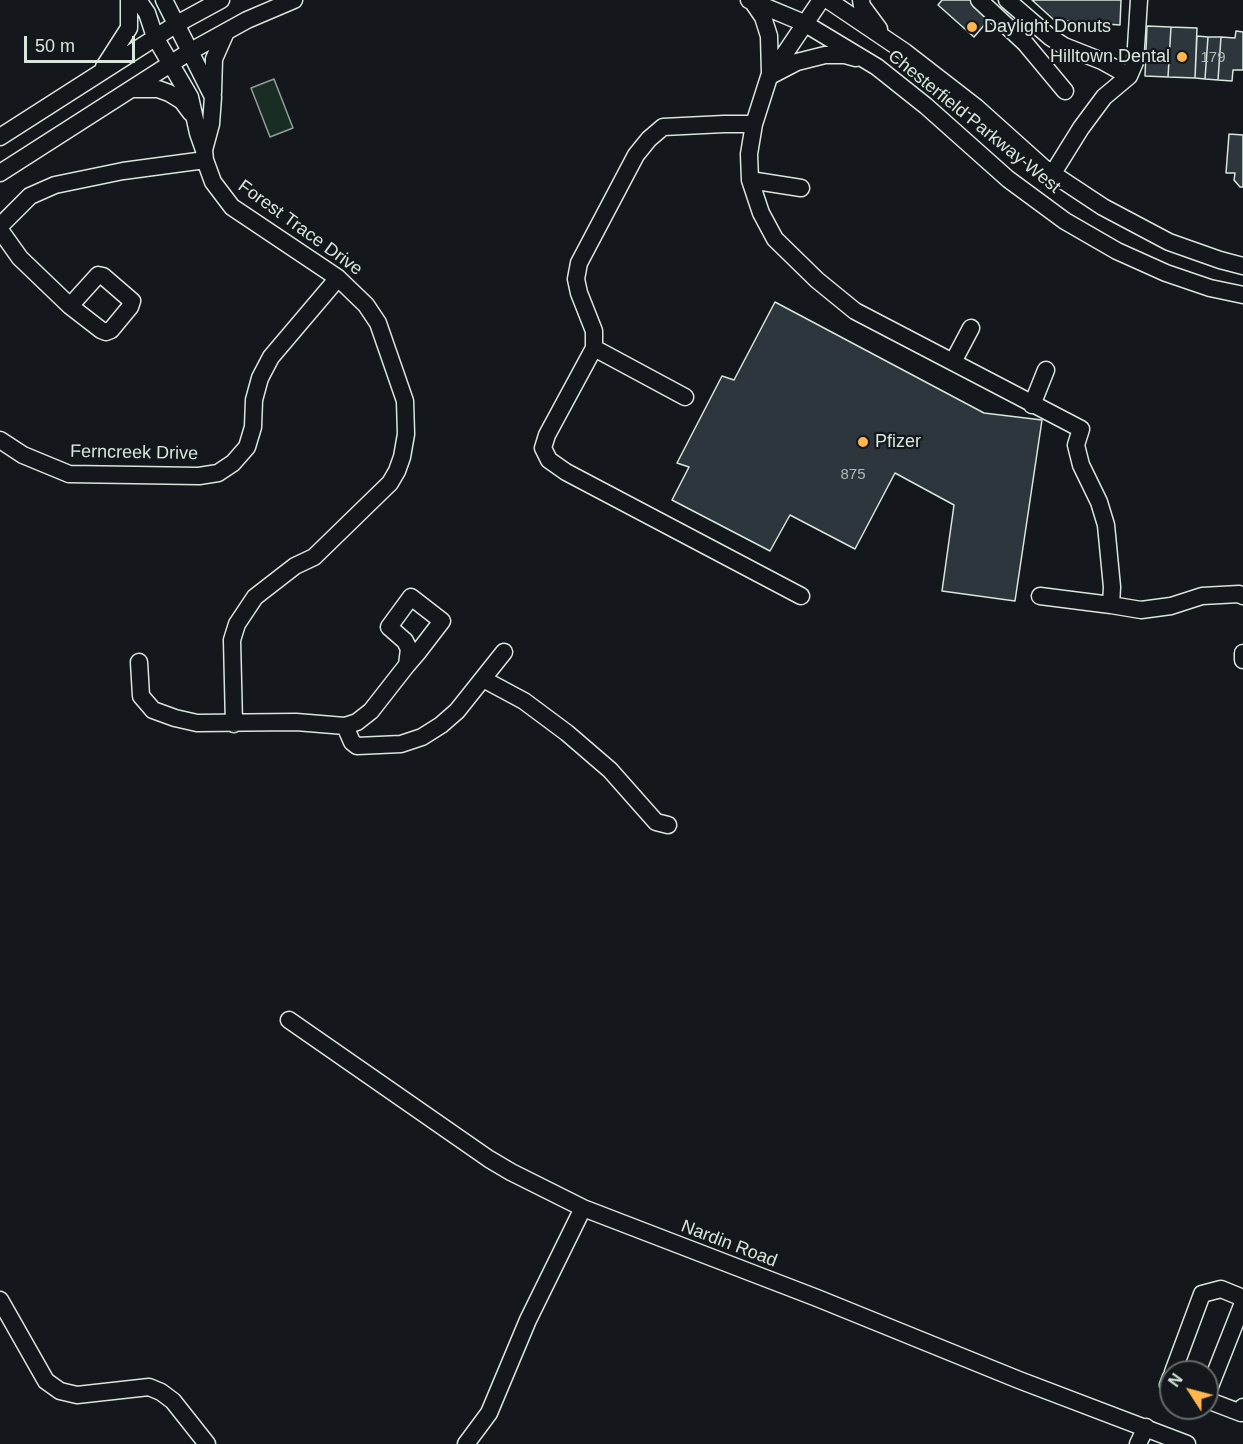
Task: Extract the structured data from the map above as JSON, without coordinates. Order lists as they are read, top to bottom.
{
  "streets": {
    "street": [
      "Chesterfield Parkway West",
      "Forest Trace Drive",
      "Ferncreek Drive",
      "Nardin Road"
    ]
  },
  "crossings": [
    ["Forest Trace Drive", "Ferncreek Drive"]
  ],
  "places": ["Daylight Donuts", "Hilltown Dental", "Pfizer"],
  "house_numbers": ["179", "875"],
  "scale_bar": "50 m",
  "north": "top left"
}
